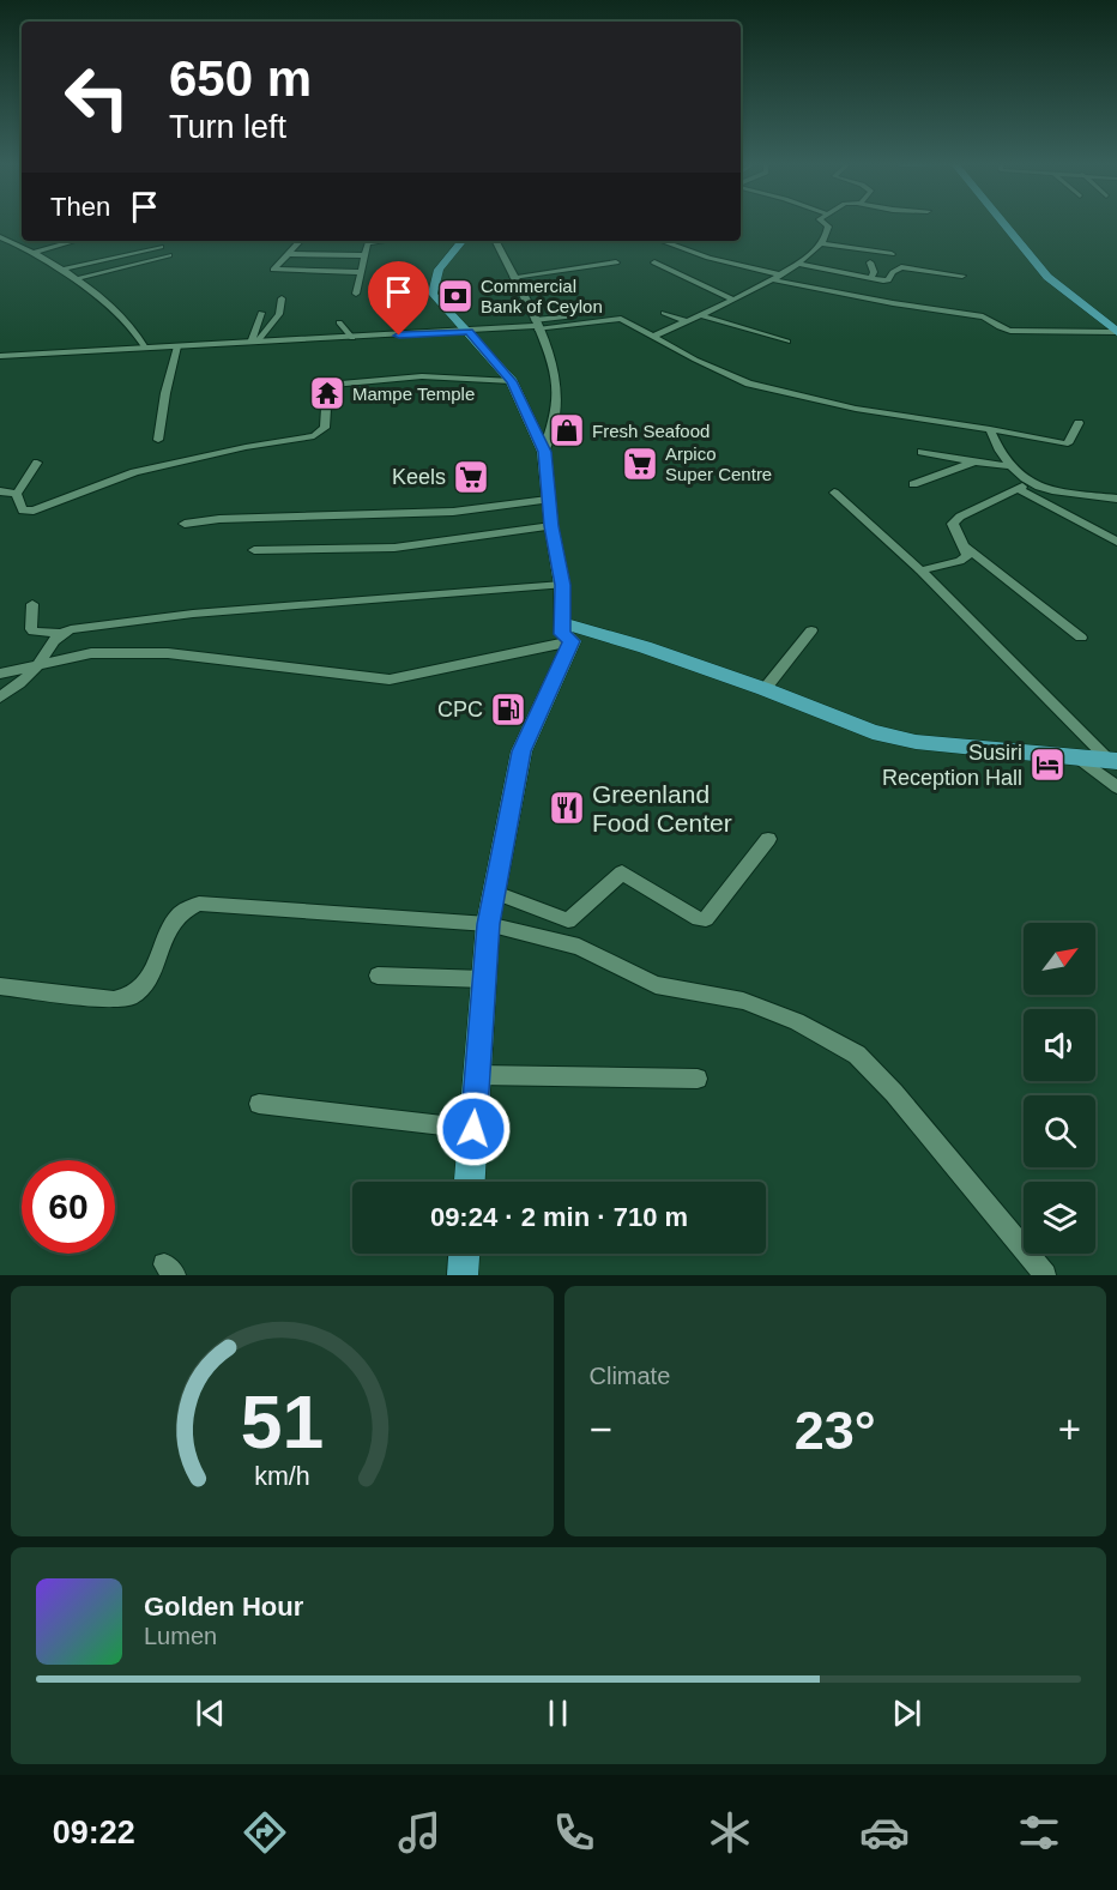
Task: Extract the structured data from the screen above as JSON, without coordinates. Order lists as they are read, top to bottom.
{
  "places": {
    "bank": ["Commercial Bank of Ceylon"],
    "temple": ["Mampe Temple"],
    "shop": ["Fresh Seafood"],
    "supermarket": ["Arpico Super Centre", "Keels"],
    "fuel station": ["CPC"],
    "hotel": ["Susiri Reception Hall"],
    "restaurant": ["Greenland Food Center"]
  },
  "north": "top right",
  "page": {
    "turn": ["650 m", "Turn left"],
    "then": "Then",
    "limit": "60",
    "trip": "09:24 · 2 min · 710 m",
    "tile": "Climate",
    "heat": ["−", "23°", "+"],
    "song": ["Golden Hour", "Lumen"],
    "tabs": "09:22",
    "gauge": ["51", "km/h"]
  }
}
